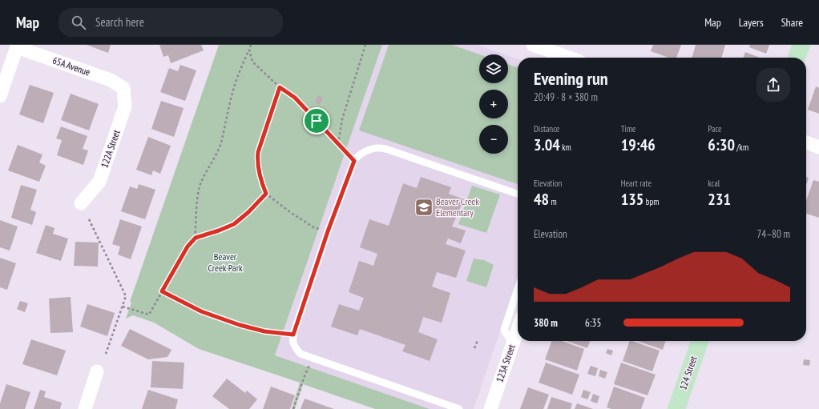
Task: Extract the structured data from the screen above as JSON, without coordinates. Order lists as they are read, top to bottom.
{
  "streets": {
    "street": [
      "65A Avenue",
      "122A Street",
      "123A Street",
      "124 Street"
    ]
  },
  "crossings": [
    ["65A Avenue", "122A Street"]
  ],
  "parks": ["Beaver Creek Park"],
  "places": {
    "school or university": ["Beaver Creek Elementary"]
  },
  "page": {
    "header": "Map",
    "search": "Search here",
    "nav": ["Map", "Layers", "Share"],
    "map_buttons": ["+", "−"],
    "heading": ["Evening run", "20:49 · 8 × 380 m"],
    "stats": [
      ["Distance", "3.04 km"],
      ["Time", "19:46"],
      ["Pace", "6:30 /km"],
      ["Elevation", "48 m"],
      ["Heart rate", "135 bpm"],
      ["kcal", "231"]
    ],
    "chart": ["Elevation", "74–80 m"],
    "list": [
      {
        "name": "380 m",
        "note": "6:35"
      }
    ]
  }
}
